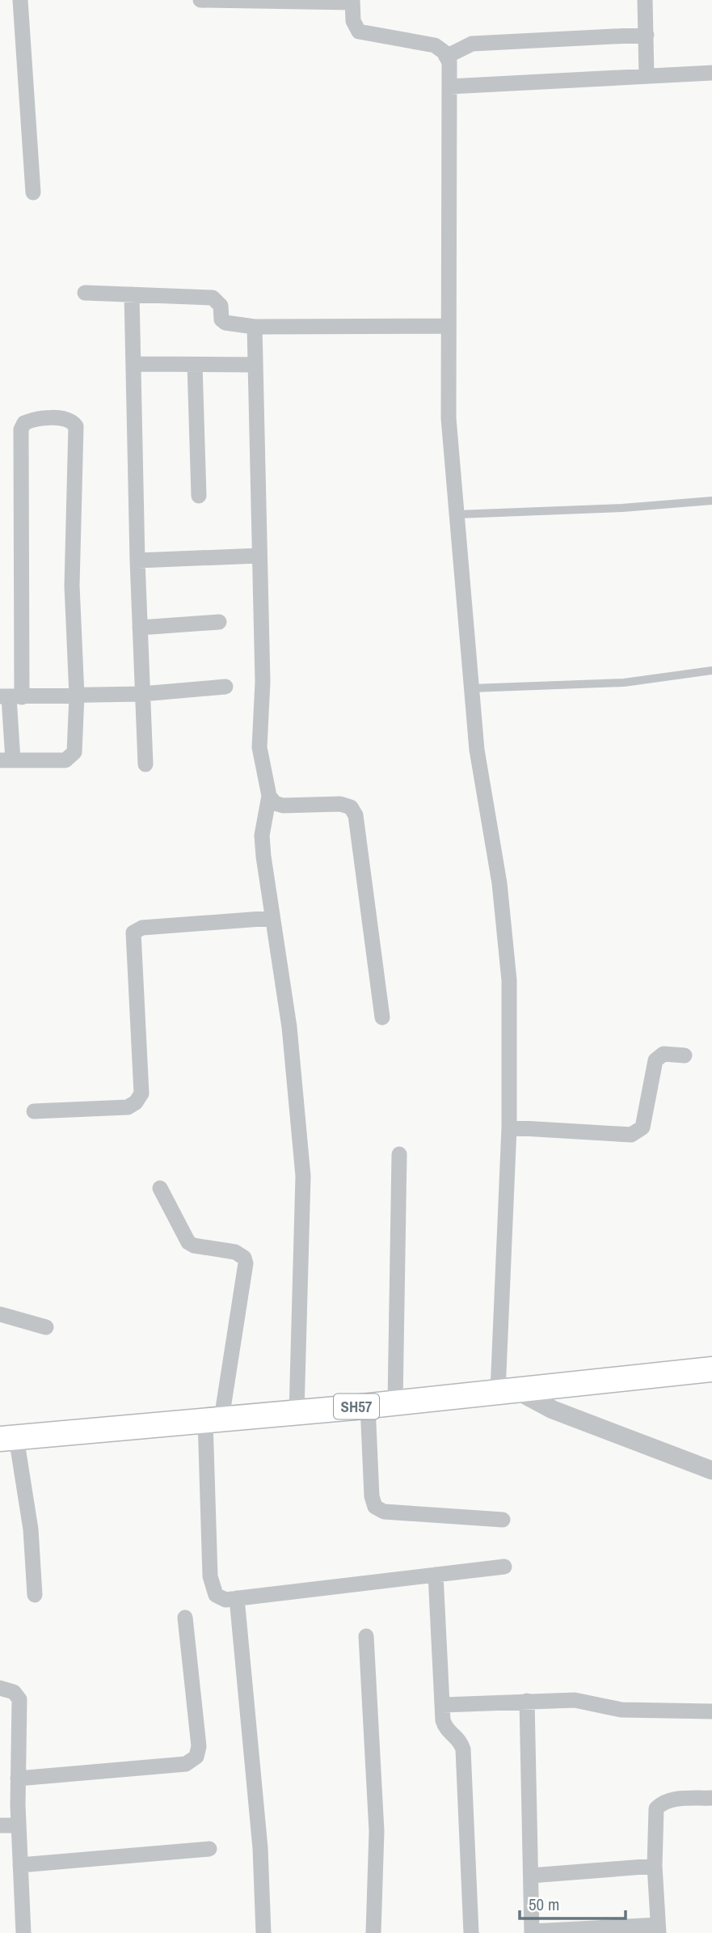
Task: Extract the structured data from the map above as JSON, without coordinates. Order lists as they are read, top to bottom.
{
  "streets": {
    "main road": ["SH57"]
  },
  "scale_bar": "50 m"
}
